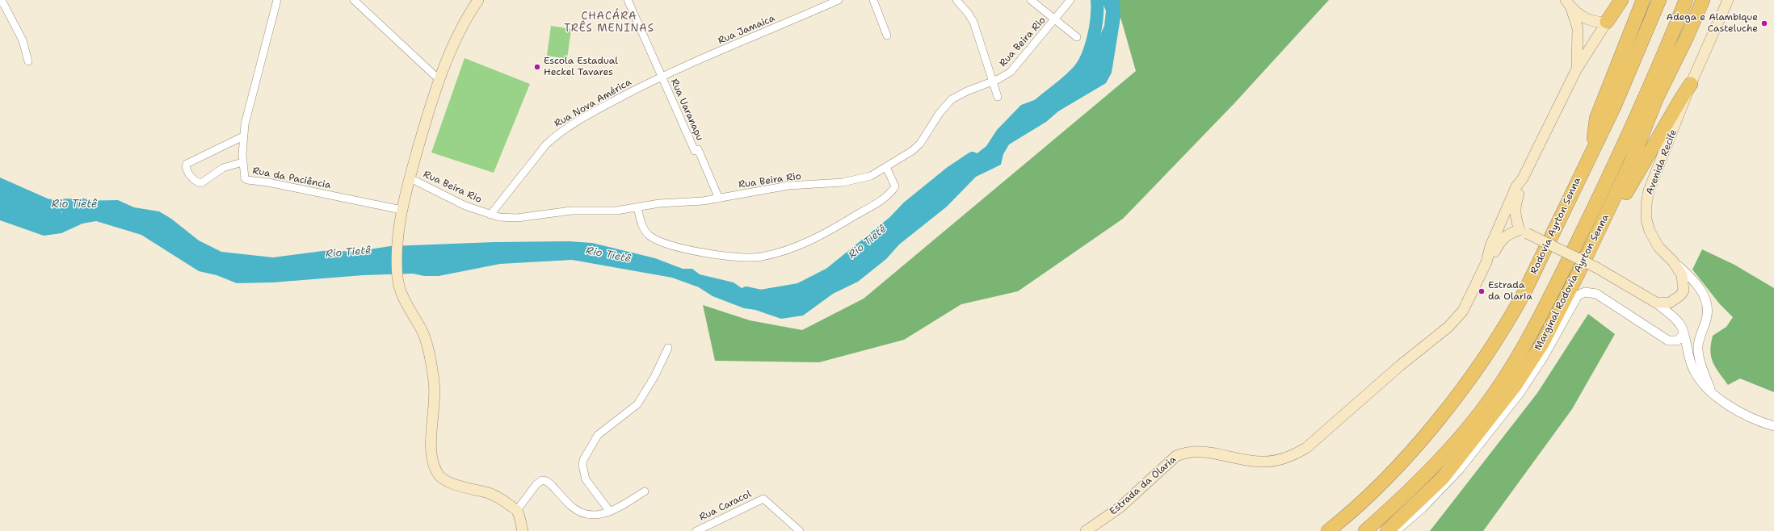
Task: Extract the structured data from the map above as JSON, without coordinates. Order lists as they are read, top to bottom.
{
  "streets": {
    "highway": ["Rodovia Ayrton Senna", "Marginal Rodovia Ayrton Senna"],
    "main road": ["Avenida Recife", "Estrada da Olaria"],
    "street": [
      "Rua Jamaica",
      "Rua Beira Rio",
      "Rua Nova América",
      "Rua Uaranapu",
      "Rua da Paciência",
      "Rua Caracol"
    ]
  },
  "crossings": [
    ["Rua Jamaica", "Rua Nova América"],
    ["Rua Jamaica", "Rua Uaranapu"],
    ["Rua Beira Rio", "Rua Nova América"],
    ["Rua Beira Rio", "Rua Uaranapu"],
    ["Rua Nova América", "Rua Uaranapu"]
  ],
  "districts": ["CHACÁRA TRÊS MENINAS"],
  "water": ["Rio Tietê"],
  "places": ["Adega e Alambique Casteluche", "Escola Estadual Heckel Tavares", "Estrada da Olaria"]
}
